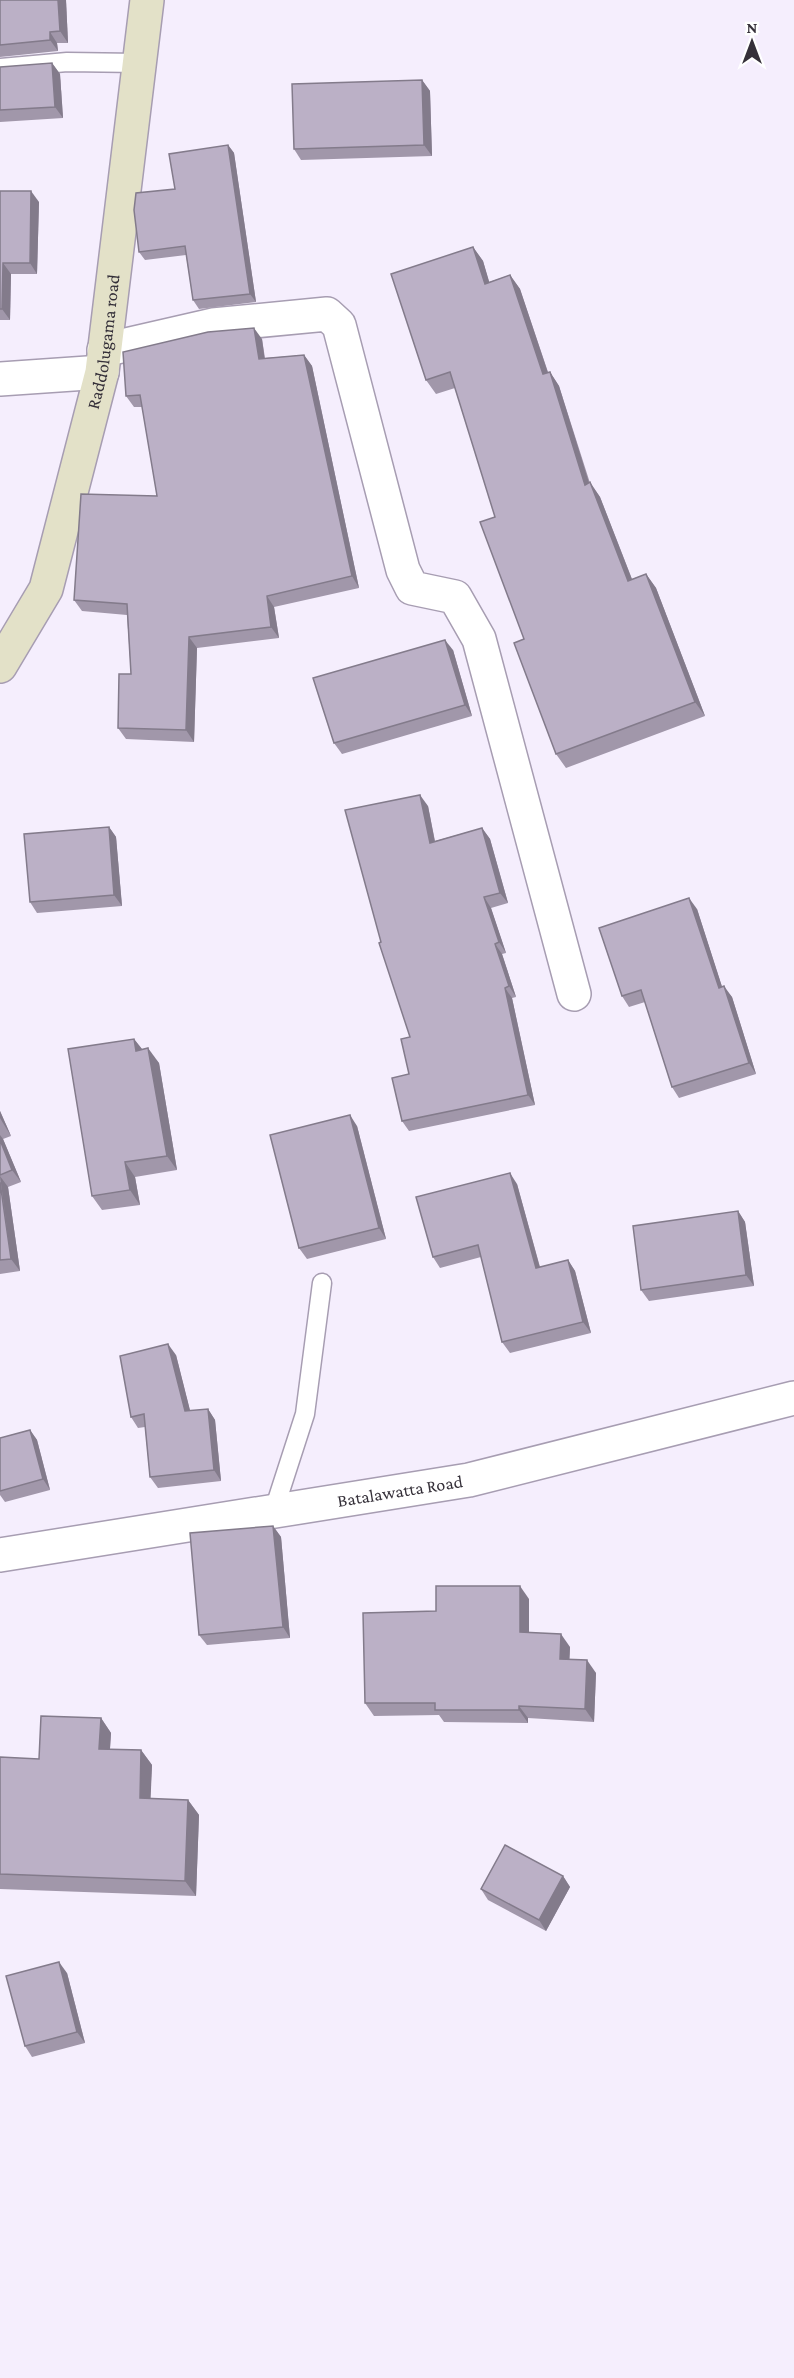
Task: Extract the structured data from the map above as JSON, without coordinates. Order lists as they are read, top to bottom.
{
  "streets": {
    "street": ["Raddolugama road", "Batalawatta Road"]
  },
  "north": "top"
}
